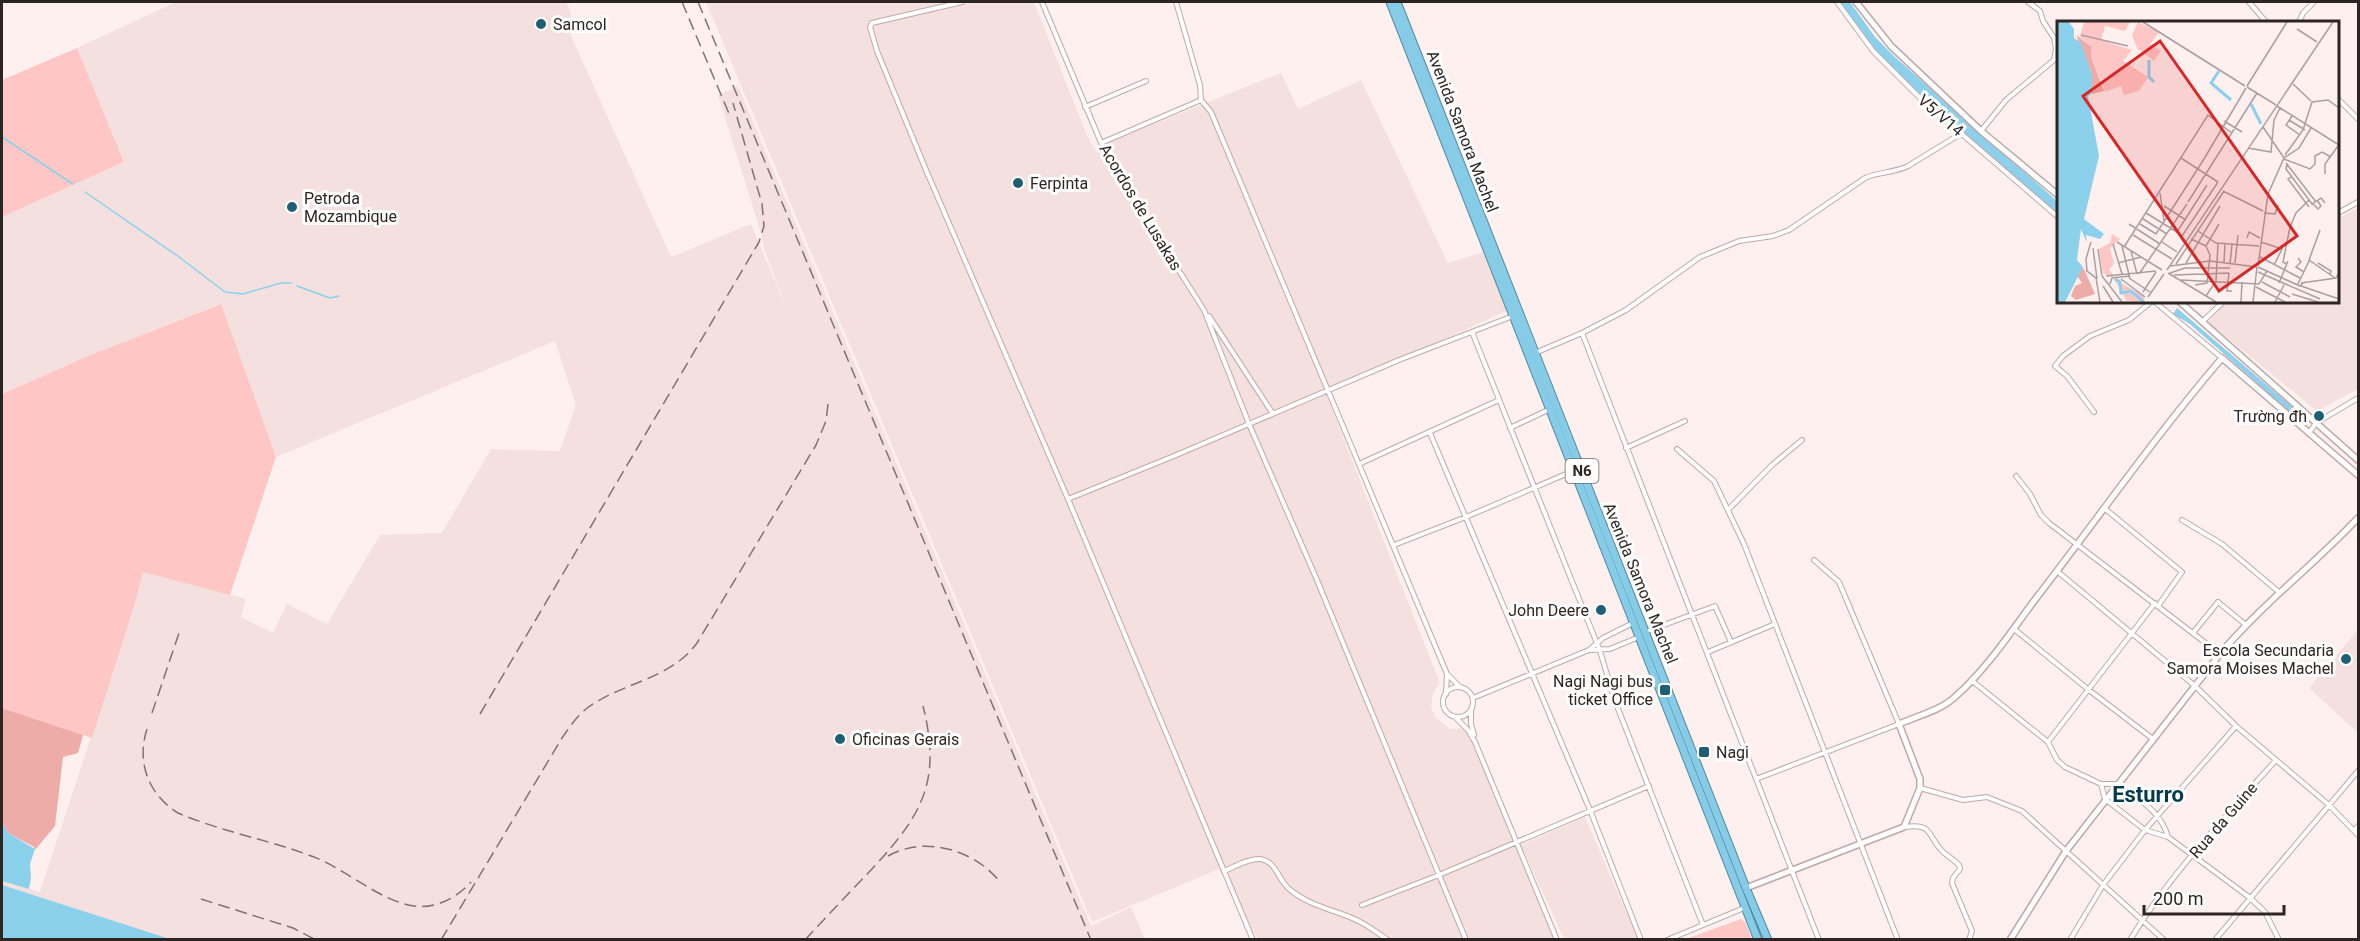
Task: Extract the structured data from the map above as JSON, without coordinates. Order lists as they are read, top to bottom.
{
  "streets": {
    "highway": ["Avenida Samora Machel", "N6"],
    "street": ["V5/V14", "Acordos de Lusakas", "Rua da Guine"]
  },
  "districts": ["Esturro"],
  "places": {
    "other": [
      "Samcol",
      "Ferpinta",
      "Petroda Mozambique",
      "Trường đh",
      "John Deere",
      "Escola Secundaria Samora Moises Machel",
      "Oficinas Gerais"
    ],
    "transit": ["Nagi Nagi bus ticket Office", "Nagi"]
  },
  "scale_bar": "200 m"
}
